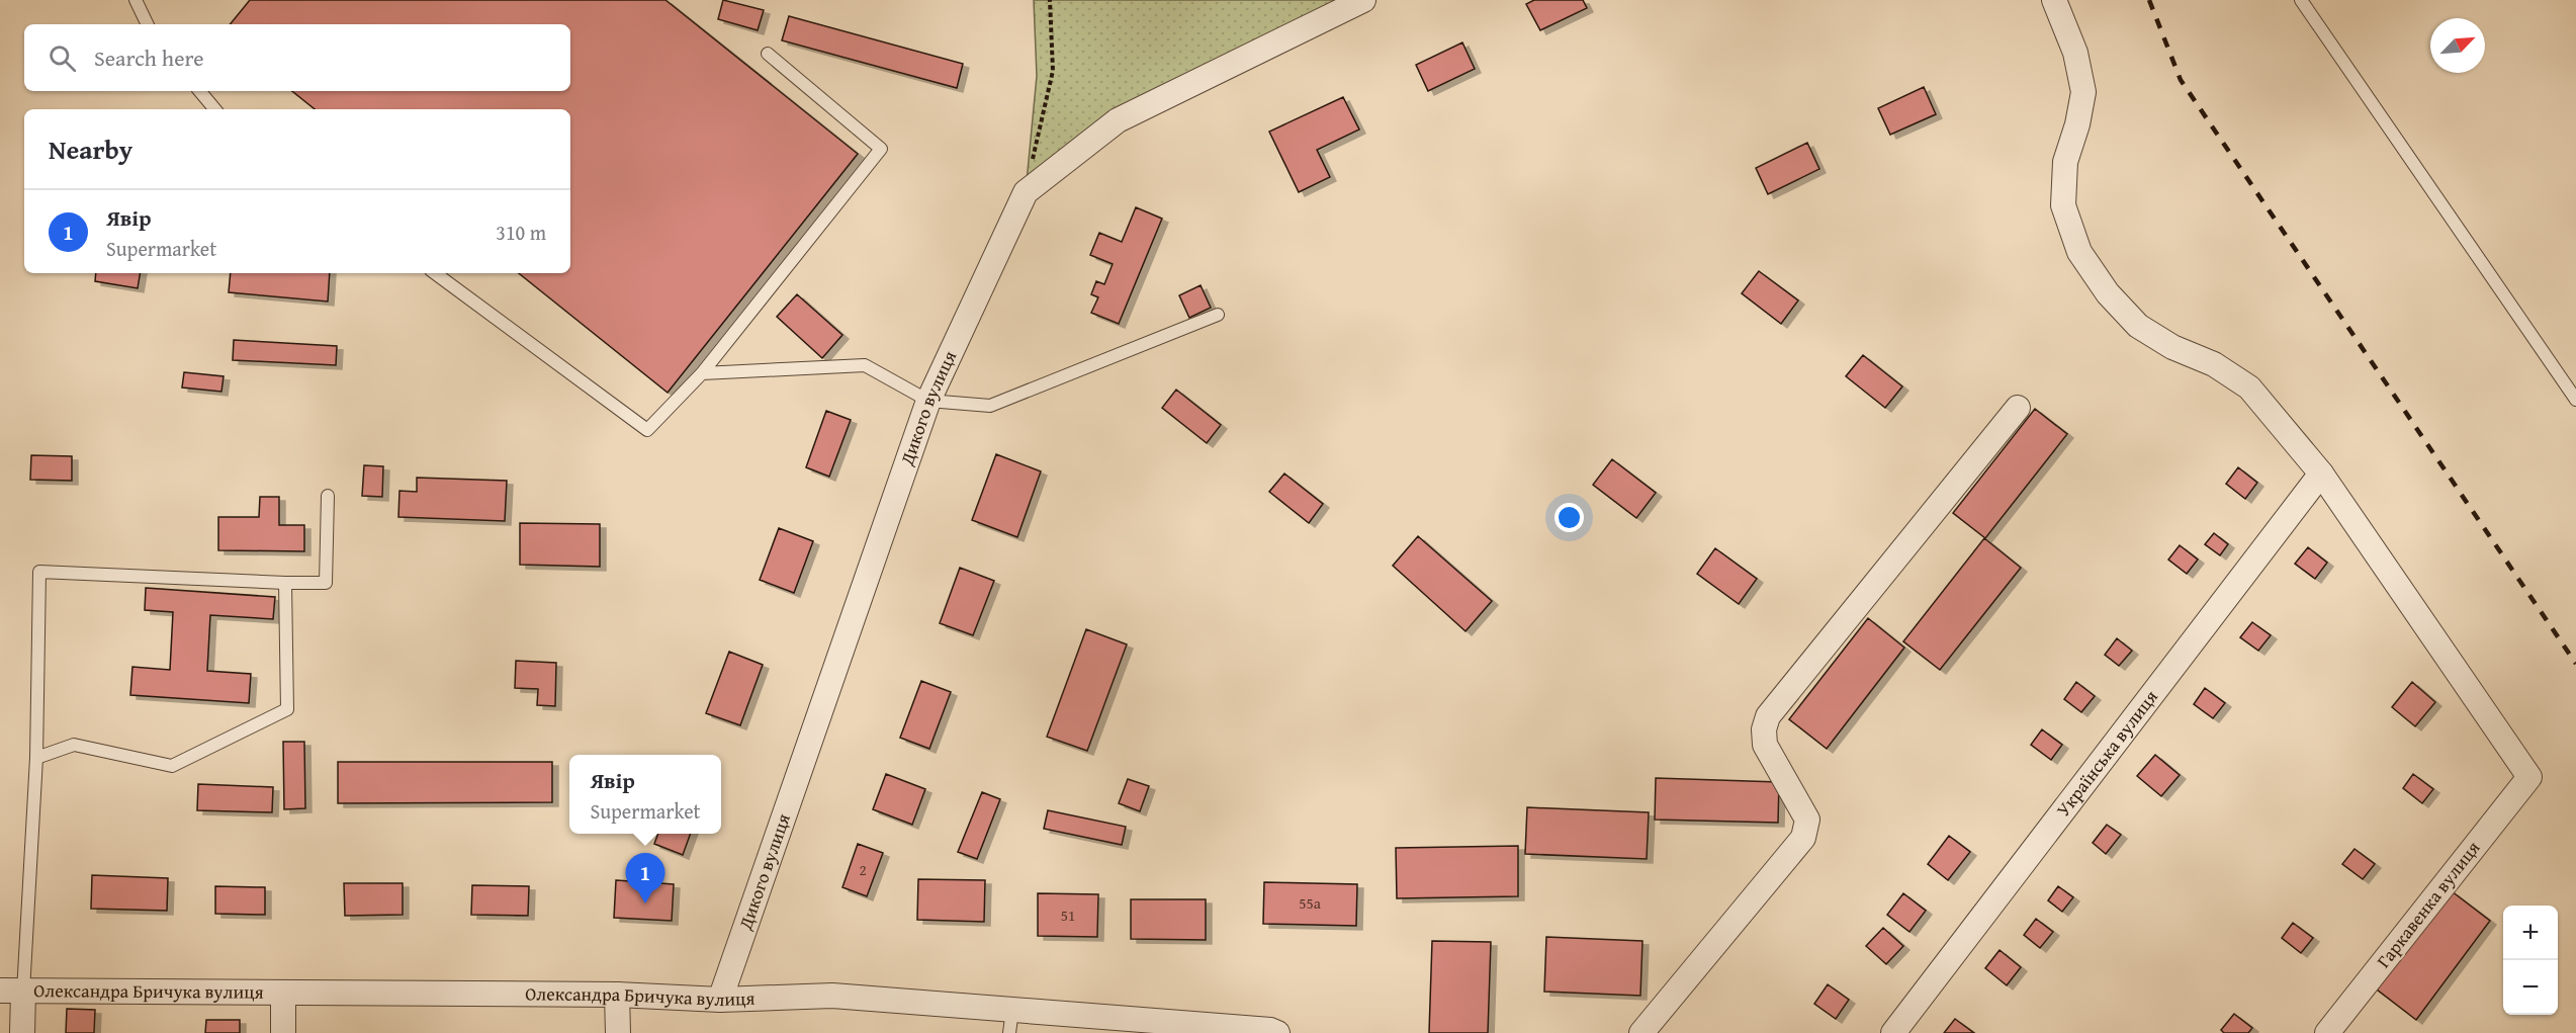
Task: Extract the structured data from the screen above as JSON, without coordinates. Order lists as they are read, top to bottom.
{
  "streets": {
    "street": [
      "Дикого вулиця",
      "Українська вулиця",
      "Гаркавенка вулиця",
      "Олександра Бричука вулиця"
    ]
  },
  "crossings": [
    ["Дикого вулиця", "Олександра Бричука вулиця"],
    ["Українська вулиця", "Гаркавенка вулиця"]
  ],
  "house_numbers": ["2", "55а", "51"],
  "north": "top right",
  "page": {
    "search": "Search here",
    "heading": "Nearby",
    "list": [
      {
        "mark": "1",
        "name": "Явiр",
        "note": "Supermarket",
        "value": "310 m"
      }
    ],
    "popup": ["Явiр", "Supermarket"],
    "pins": "1",
    "map_buttons": ["+", "−"]
  }
}
